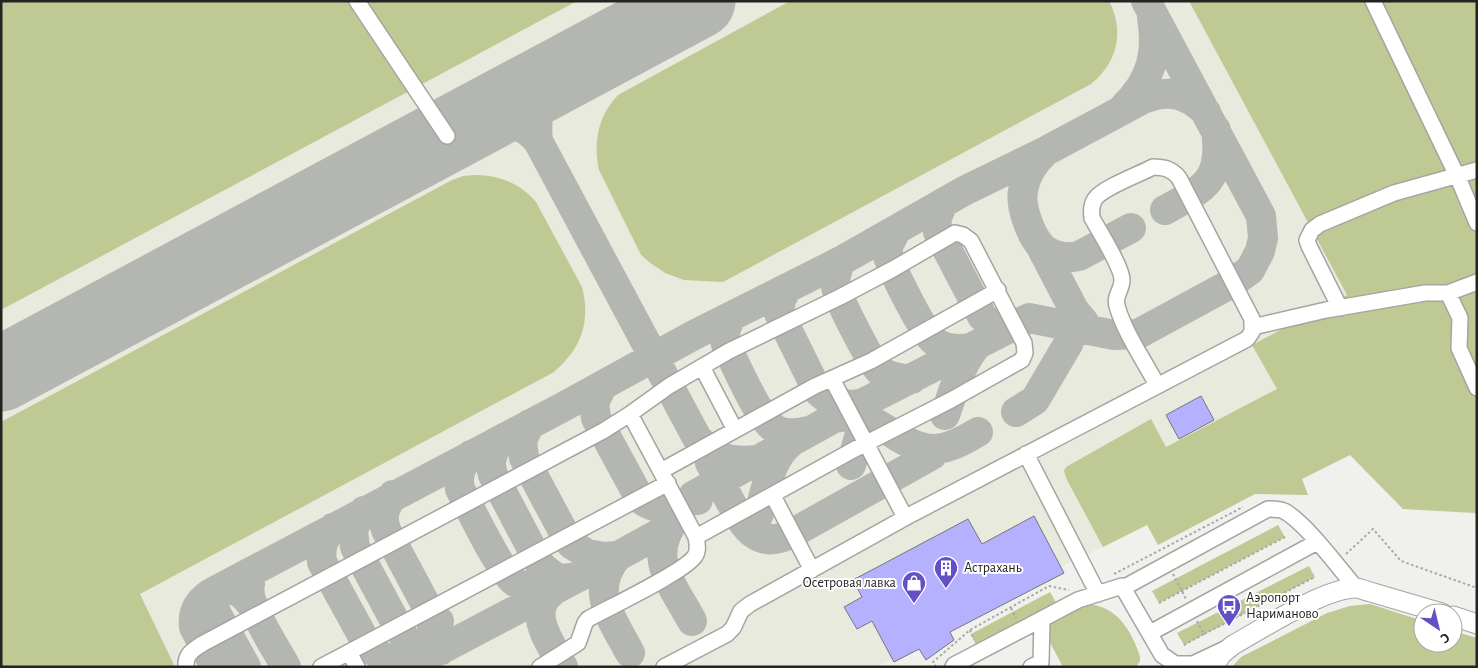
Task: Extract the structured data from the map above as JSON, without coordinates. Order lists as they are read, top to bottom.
{
  "places": {
    "building": ["Астрахань"],
    "shop": ["Осетровая лавка"],
    "bus stop": ["Аэропорт Нариманово"]
  },
  "north": "bottom right"
}
